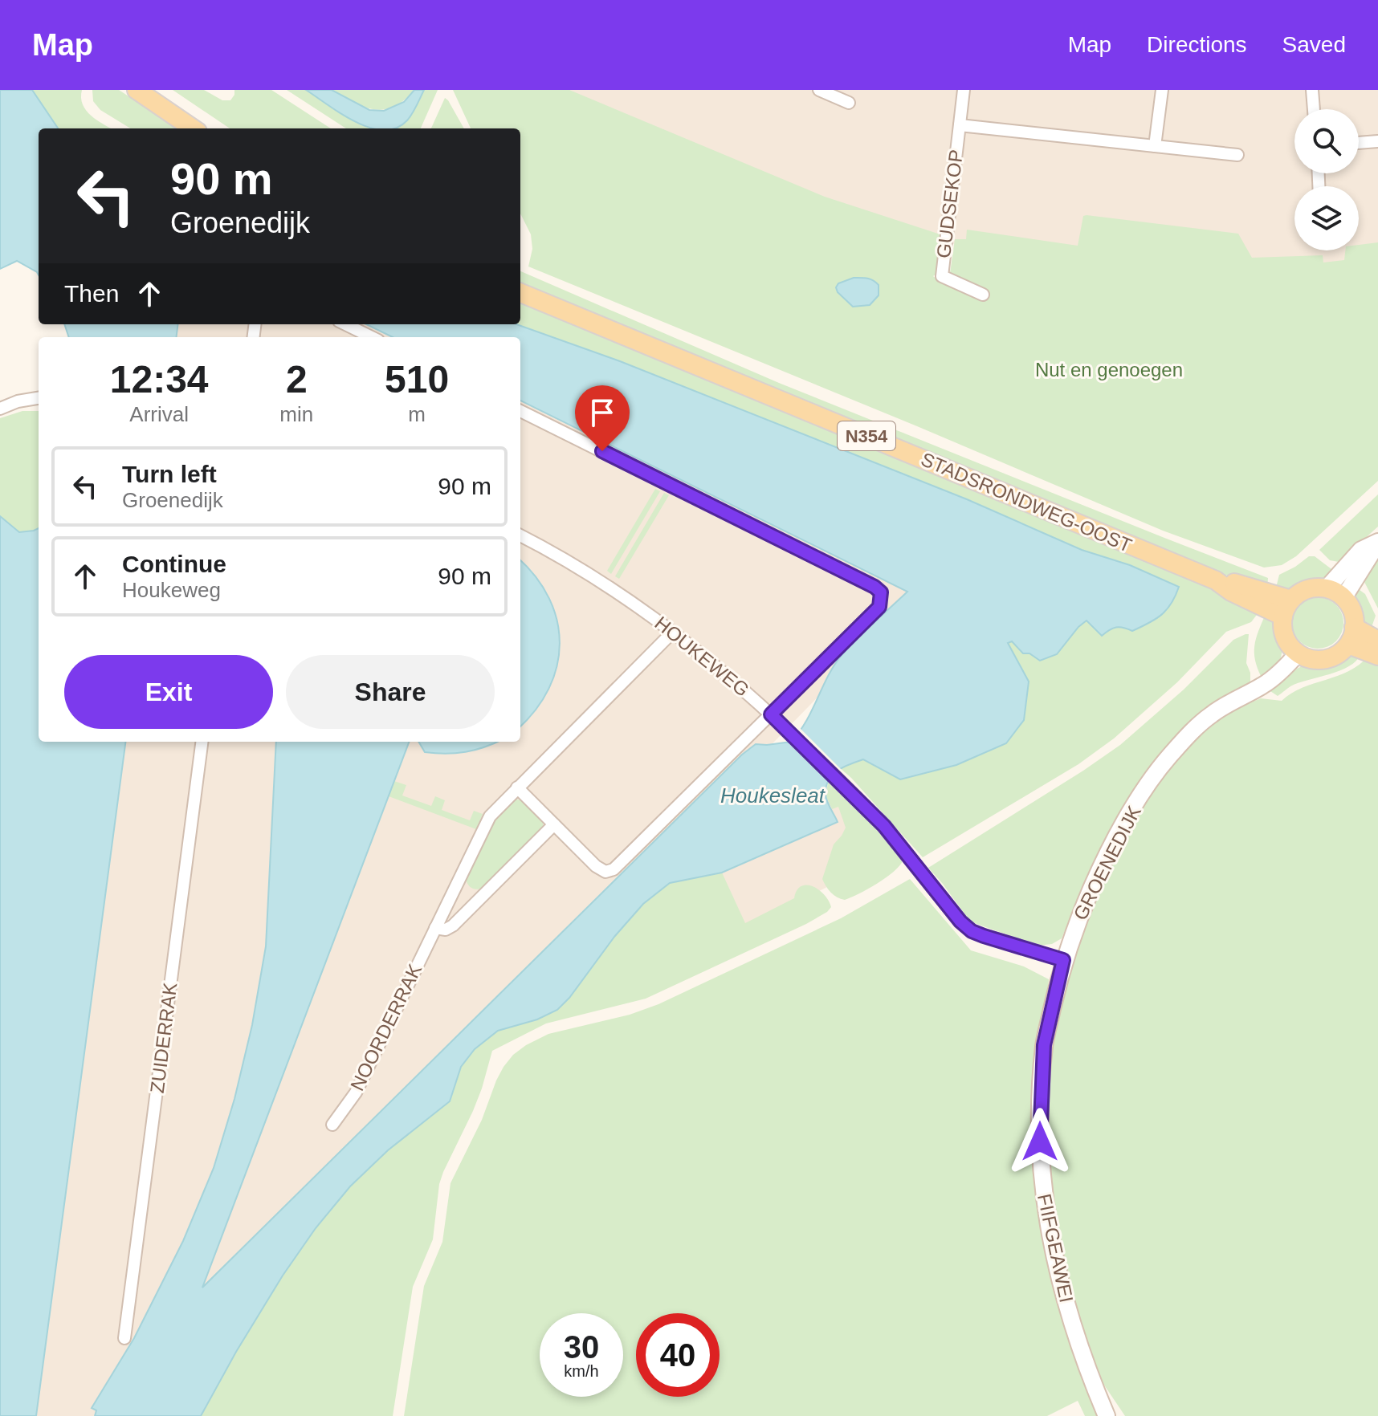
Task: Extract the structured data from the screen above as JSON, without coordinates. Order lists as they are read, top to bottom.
{
  "streets": {
    "main road": ["N354", "STADSRONDWEG-OOST"],
    "street": [
      "GUDSEKOP",
      "HOUKEWEG",
      "GROENEDIJK",
      "NOORDERRAK",
      "ZUIDERRAK",
      "FIIFGEAWEI"
    ]
  },
  "crossings": [
    ["STADSRONDWEG-OOST", "GROENEDIJK"],
    ["HOUKEWEG", "GROENEDIJK"],
    ["HOUKEWEG", "NOORDERRAK"],
    ["HOUKEWEG", "FIIFGEAWEI"],
    ["GROENEDIJK", "FIIFGEAWEI"]
  ],
  "water": ["Houkesleat"],
  "parks": ["Nut en genoegen"],
  "page": {
    "header": "Map",
    "nav": ["Map", "Directions", "Saved"],
    "turn": ["90 m", "Groenedijk"],
    "then": "Then",
    "eta": [
      "12:34",
      "Arrival",
      "2",
      "min",
      "510",
      "m"
    ],
    "list": [
      {
        "name": "Turn left",
        "note": "Groenedijk",
        "value": "90 m"
      },
      {
        "name": "Continue",
        "note": "Houkeweg",
        "value": "90 m"
      }
    ],
    "buttons": ["Exit", "Share"],
    "speed": "30 km/h",
    "limit": "40"
  }
}
